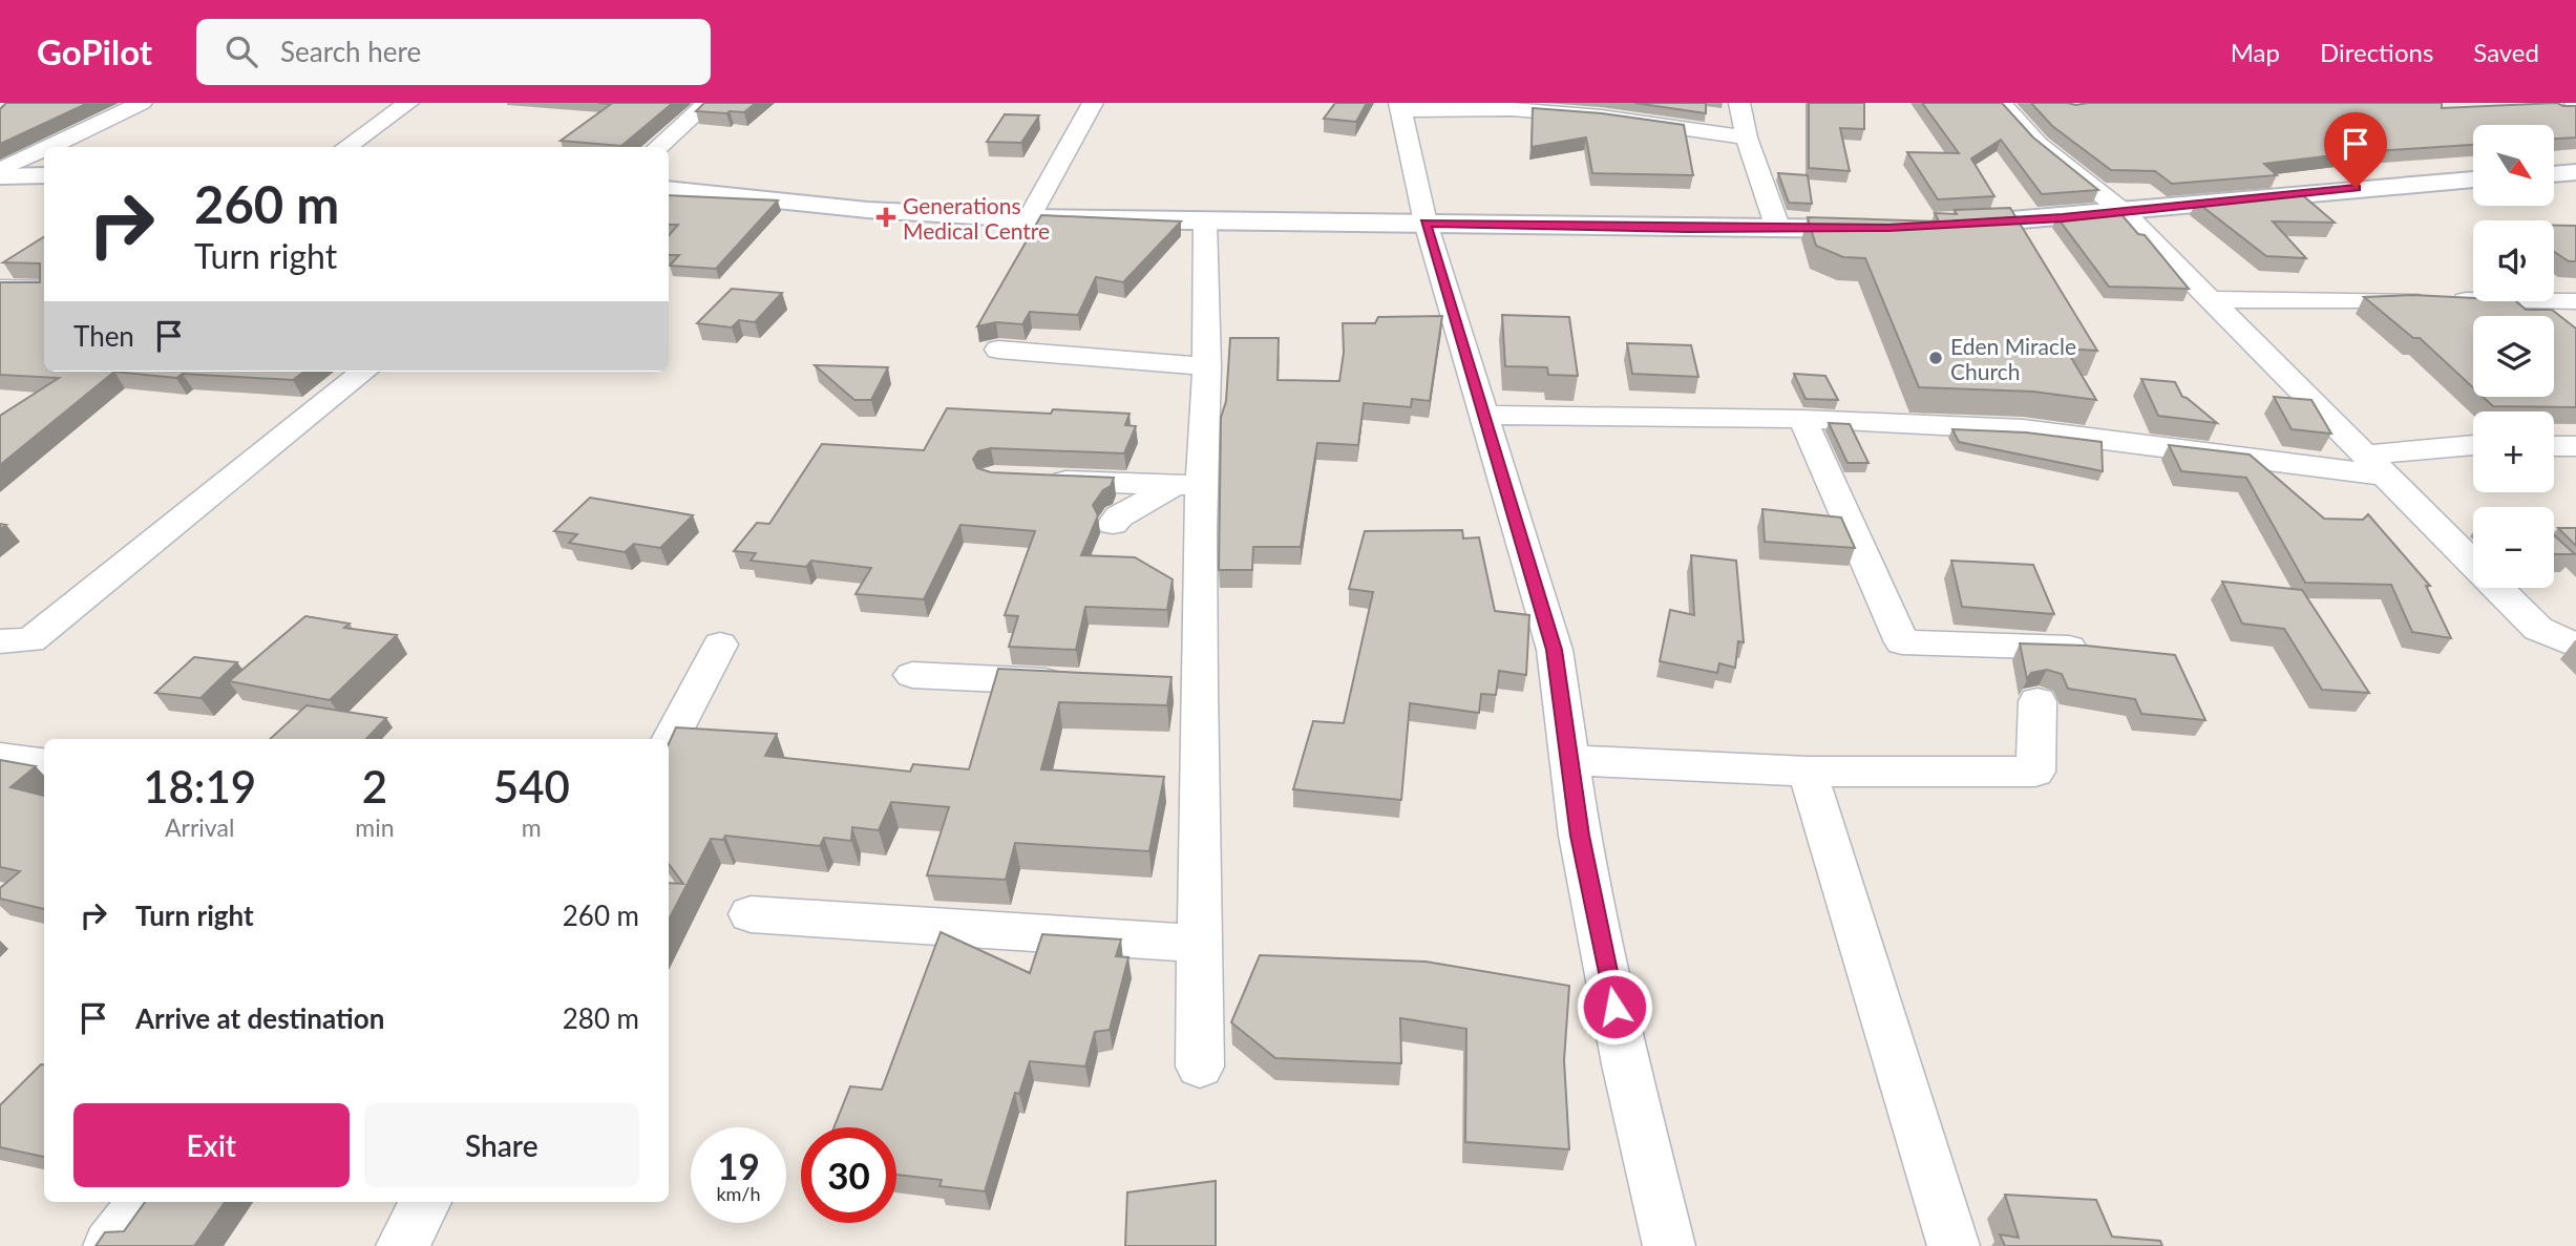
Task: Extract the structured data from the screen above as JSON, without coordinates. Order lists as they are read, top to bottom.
{
  "places": {
    "health": ["Generations Medical Centre"],
    "other": ["Eden Miracle Church"]
  },
  "north": "bottom right",
  "page": {
    "header": "GoPilot",
    "search": "Search here",
    "nav": ["Map", "Directions", "Saved"],
    "map_buttons": ["+", "−"],
    "turn": ["260 m", "Turn right"],
    "then": "Then",
    "eta": [
      "18:19",
      "Arrival",
      "2",
      "min",
      "540",
      "m"
    ],
    "list": [
      {
        "name": "Turn right",
        "value": "260 m"
      },
      {
        "name": "Arrive at destination",
        "value": "280 m"
      }
    ],
    "buttons": ["Exit", "Share"],
    "speed": "19 km/h",
    "limit": "30"
  }
}
